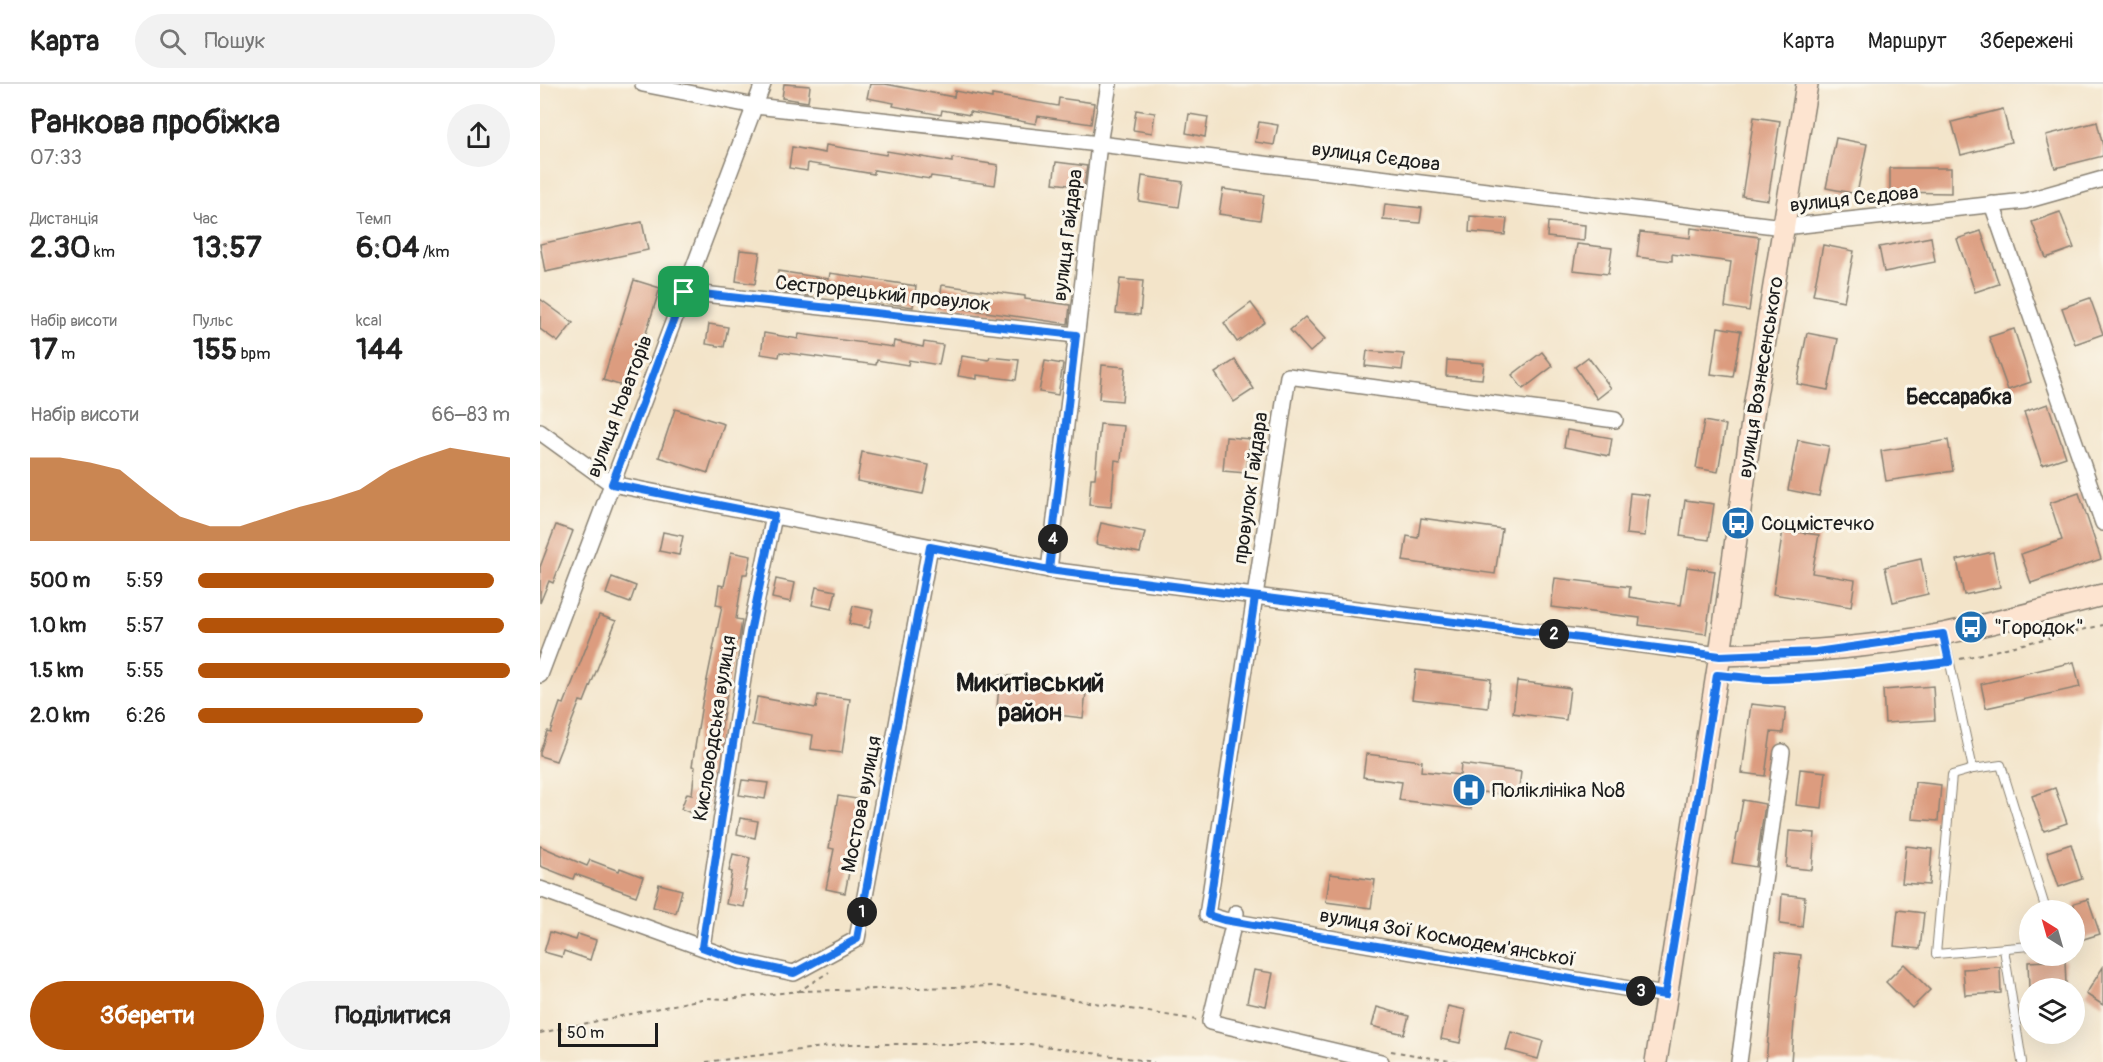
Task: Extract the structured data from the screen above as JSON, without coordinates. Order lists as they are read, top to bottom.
{
  "streets": {
    "main road": ["вулиця Вознесенського"],
    "street": [
      "вулиця Сєдова",
      "вулиця Гайдара",
      "Сестрорецький провулок",
      "вулиця Новаторів",
      "провулок Гайдара",
      "Кисловодська вулиця",
      "Мостова вулиця",
      "вулиця Зої Космодем'янської"
    ]
  },
  "crossings": [
    ["вулиця Сєдова", "вулиця Гайдара"],
    ["вулиця Сєдова", "вулиця Вознесенського"],
    ["вулиця Сєдова", "вулиця Новаторів"],
    ["вулиця Гайдара", "Сестрорецький провулок"],
    ["Сестрорецький провулок", "вулиця Новаторів"],
    ["вулиця Вознесенського", "вулиця Зої Космодем'янської"],
    ["провулок Гайдара", "вулиця Зої Космодем'янської"],
    ["Кисловодська вулиця", "Мостова вулиця"]
  ],
  "districts": ["Бессарабка", "Микитівський район"],
  "places": {
    "bus stop": ["Соцмістечко", "\"Городок\""],
    "hospital": ["Поліклініка №8"]
  },
  "scale_bar": "50 m",
  "north": "top left",
  "page": {
    "header": "Карта",
    "search": "Пошук",
    "nav": ["Карта", "Маршрут", "Збережені"],
    "heading": ["Ранкова пробіжка", "07:33"],
    "stats": [
      ["Дистанція", "2.30 km"],
      ["Час", "13:57"],
      ["Темп", "6:04 /km"],
      ["Набір висоти", "17 m"],
      ["Пульс", "155 bpm"],
      ["kcal", "144"]
    ],
    "chart": ["Набір висоти", "66–83 m"],
    "pins": [
      "4",
      "2",
      "1",
      "3"
    ],
    "list": [
      {
        "name": "500 m",
        "note": "5:59"
      },
      {
        "name": "1.0 km",
        "note": "5:57"
      },
      {
        "name": "1.5 km",
        "note": "5:55"
      },
      {
        "name": "2.0 km",
        "note": "6:26"
      }
    ],
    "buttons": ["Зберегти", "Поділитися"],
    "scale": "50 m"
  }
}
